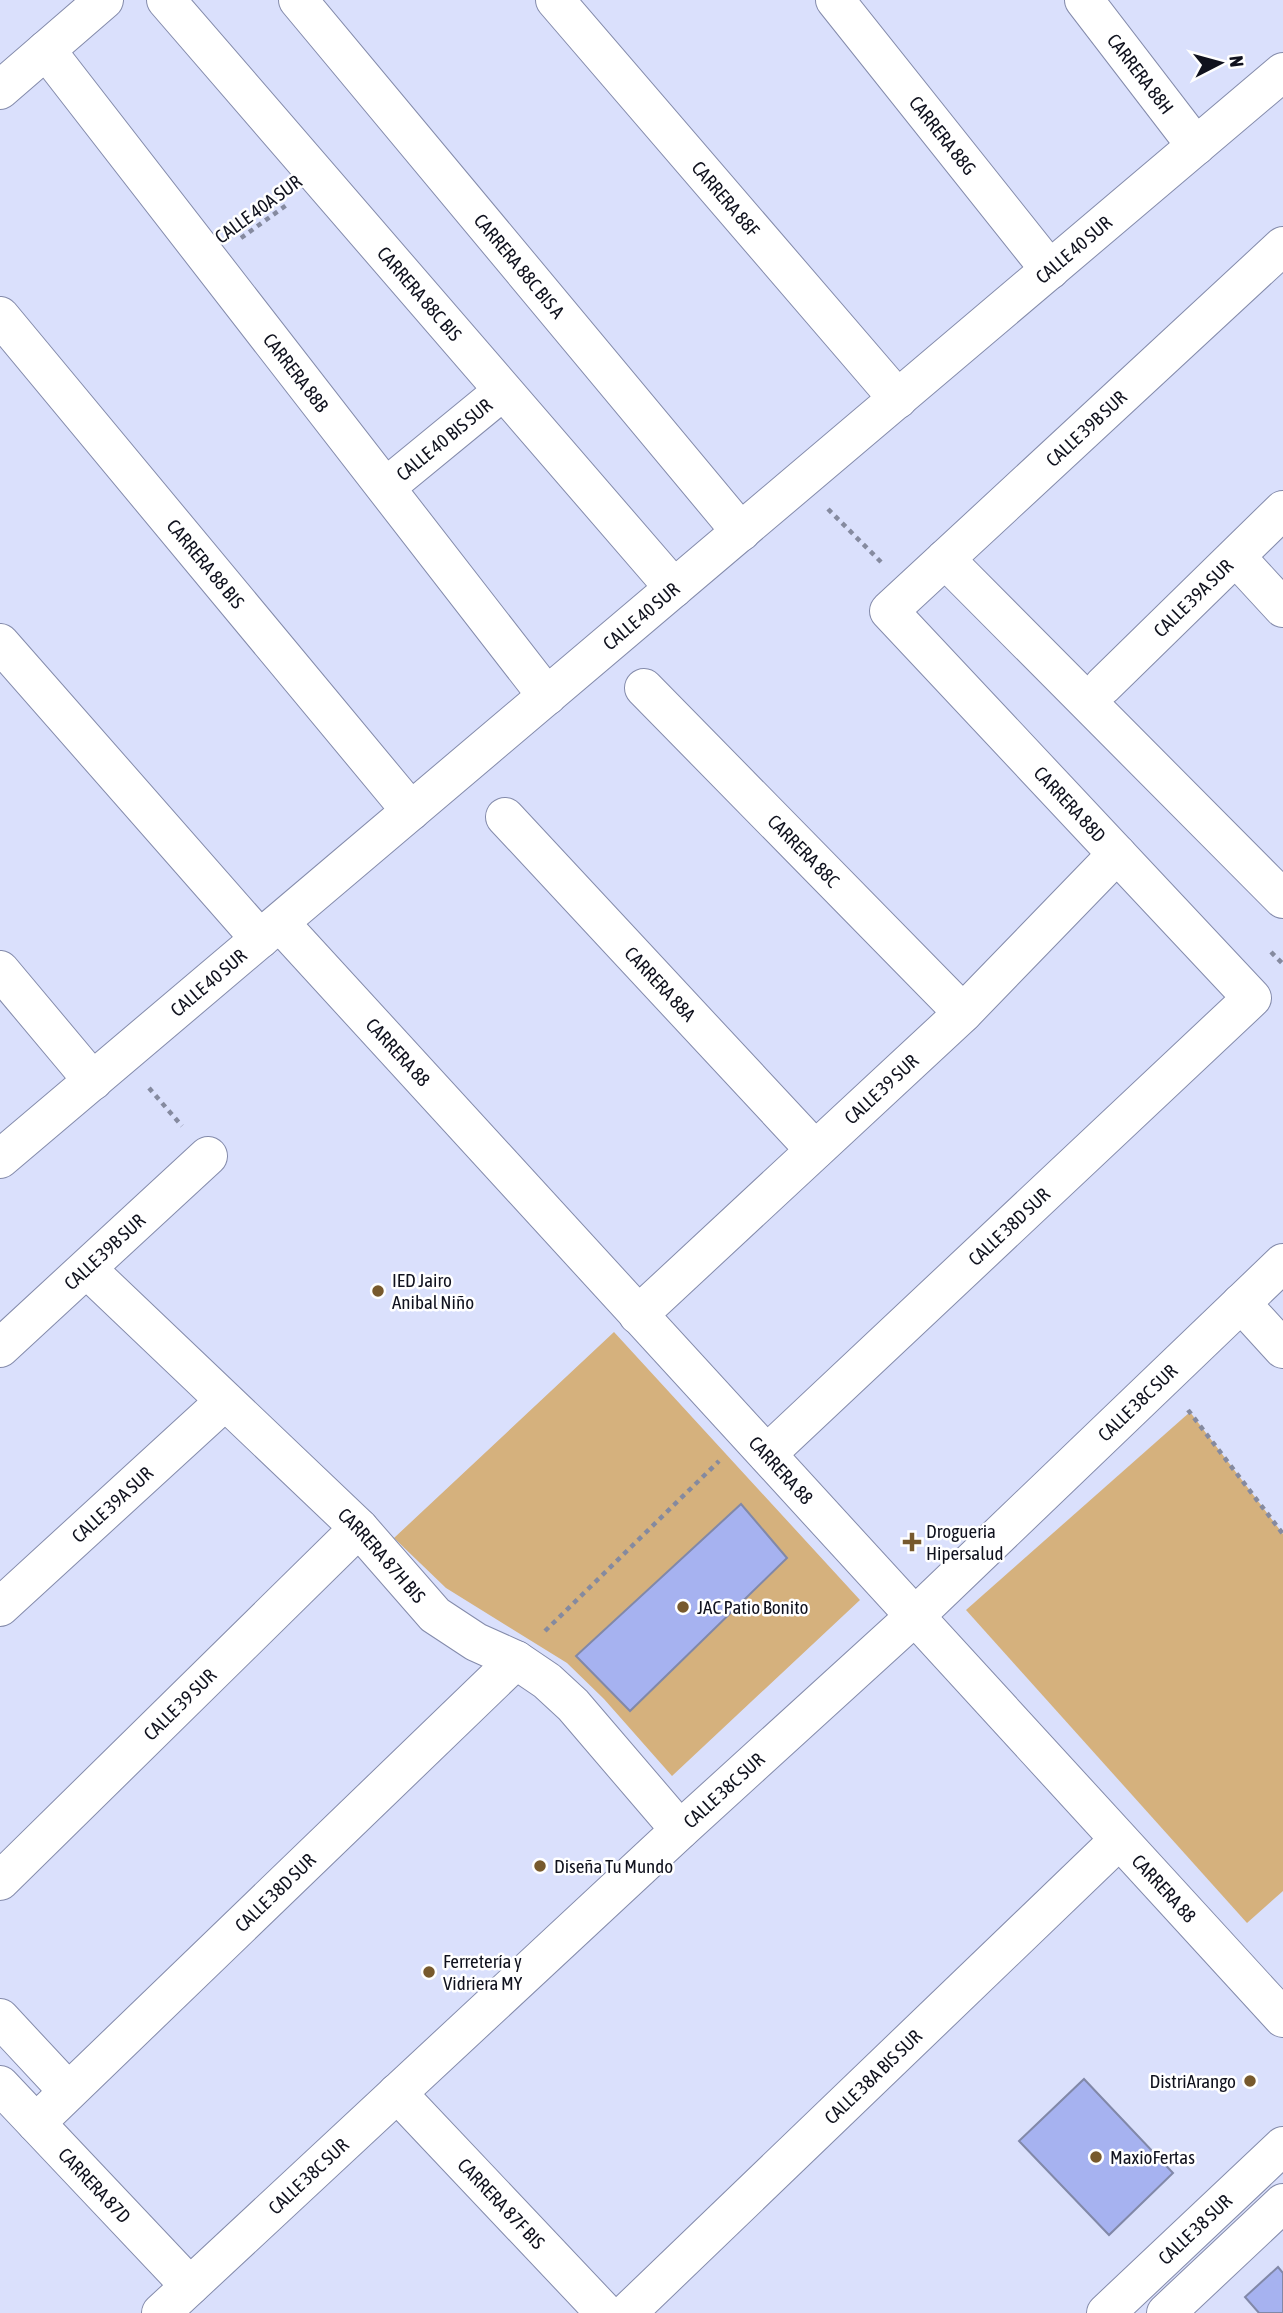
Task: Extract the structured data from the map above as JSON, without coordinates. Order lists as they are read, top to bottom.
{
  "streets": {
    "street": [
      "CARRERA 88H",
      "CARRERA 88G",
      "CARRERA 88F",
      "CALLE 40 SUR",
      "CARRERA 88C BIS A",
      "CARRERA 88C BIS",
      "CARRERA 88B",
      "CALLE 39B SUR",
      "CALLE 40 BIS SUR",
      "CARRERA 88 BIS",
      "CALLE 39A SUR",
      "CARRERA 88D",
      "CARRERA 88C",
      "CARRERA 88A",
      "CARRERA 88",
      "CALLE 39 SUR",
      "CALLE 38D SUR",
      "CALLE 38C SUR",
      "CARRERA 87H BIS",
      "CALLE 38A BIS SUR",
      "CARRERA 87D",
      "CARRERA 87F BIS",
      "CALLE 38 SUR"
    ],
    "path": ["CALLE 40A SUR"]
  },
  "crossings": [
    ["CARRERA 88H", "CALLE 40 SUR"],
    ["CARRERA 88G", "CALLE 40 SUR"],
    ["CARRERA 88F", "CALLE 40 SUR"],
    ["CALLE 40A SUR", "CARRERA 88C BIS"],
    ["CALLE 40A SUR", "CARRERA 88B"],
    ["CALLE 40 SUR", "CARRERA 88C BIS A"],
    ["CALLE 40 SUR", "CARRERA 88C BIS"],
    ["CALLE 40 SUR", "CARRERA 88B"],
    ["CALLE 40 SUR", "CARRERA 88 BIS"],
    ["CALLE 40 SUR", "CARRERA 88"],
    ["CARRERA 88C BIS", "CALLE 40 BIS SUR"],
    ["CARRERA 88B", "CALLE 40 BIS SUR"],
    ["CALLE 39B SUR", "CARRERA 88D"],
    ["CALLE 39B SUR", "CARRERA 87H BIS"],
    ["CALLE 39A SUR", "CARRERA 87H BIS"],
    ["CARRERA 88D", "CALLE 39 SUR"],
    ["CARRERA 88D", "CALLE 38D SUR"],
    ["CARRERA 88C", "CALLE 39 SUR"],
    ["CARRERA 88A", "CALLE 39 SUR"],
    ["CARRERA 88", "CALLE 39 SUR"],
    ["CARRERA 88", "CALLE 38D SUR"],
    ["CARRERA 88", "CALLE 38C SUR"],
    ["CARRERA 88", "CALLE 38A BIS SUR"],
    ["CALLE 39 SUR", "CARRERA 87H BIS"],
    ["CALLE 38D SUR", "CARRERA 87H BIS"],
    ["CALLE 38D SUR", "CARRERA 87D"],
    ["CALLE 38C SUR", "CARRERA 87H BIS"],
    ["CALLE 38C SUR", "CARRERA 87D"],
    ["CALLE 38C SUR", "CARRERA 87F BIS"]
  ],
  "places": {
    "other": [
      "IED Jairo Anibal Niño",
      "JAC Patio Bonito",
      "Diseña Tu Mundo",
      "Ferretería y Vidriera MY",
      "DistriArango",
      "MaxioFertas"
    ],
    "health": ["Drogueria Hipersalud"]
  },
  "north": "right"
}
